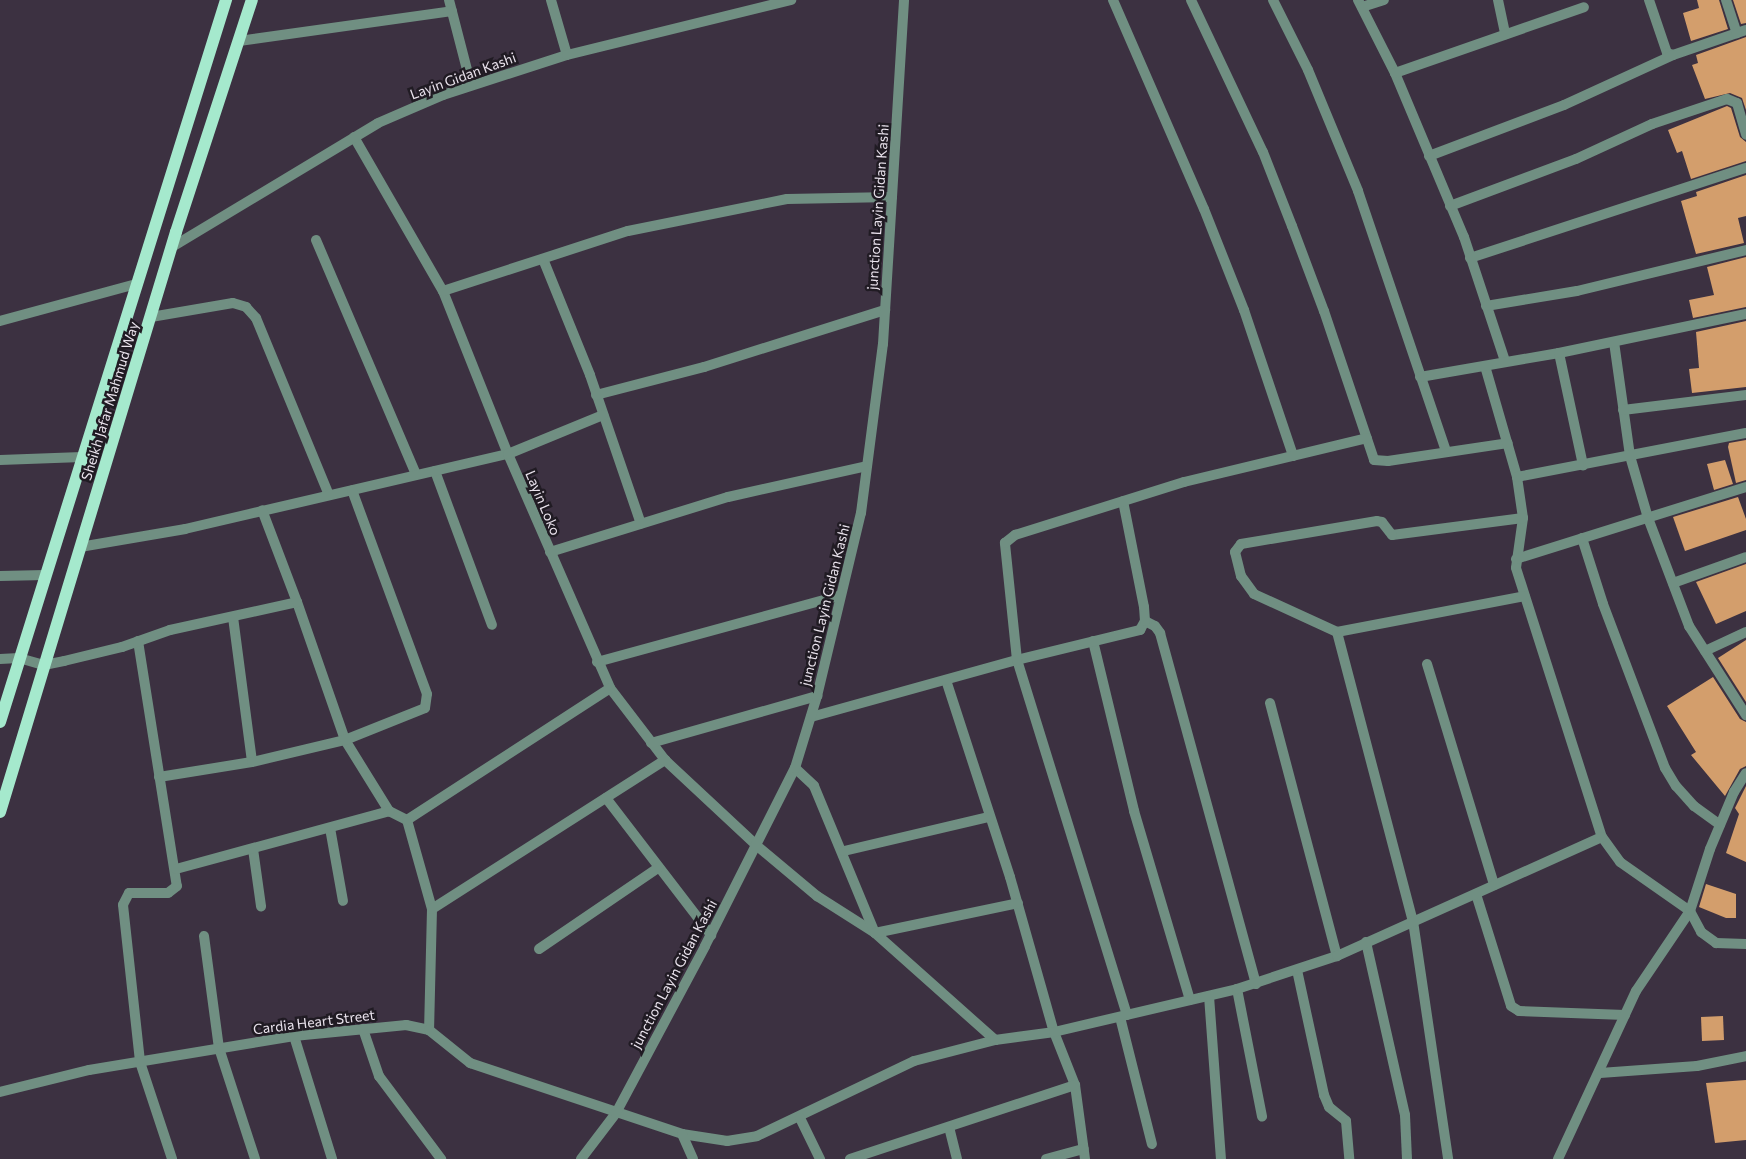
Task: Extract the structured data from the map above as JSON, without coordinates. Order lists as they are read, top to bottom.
{
  "streets": {
    "main road": ["Sheikh Jafar Mahmud Way"],
    "street": [
      "Layin Gidan Kashi",
      "junction Layin Gidan Kashi",
      "Layin Loko",
      "Cardia Heart Street"
    ]
  },
  "crossings": [
    ["Layin Gidan Kashi", "Sheikh Jafar Mahmud Way"],
    ["Layin Gidan Kashi", "Layin Loko"],
    ["junction Layin Gidan Kashi", "Layin Loko"],
    ["junction Layin Gidan Kashi", "Cardia Heart Street"],
    ["Layin Loko", "Cardia Heart Street"]
  ]
}
